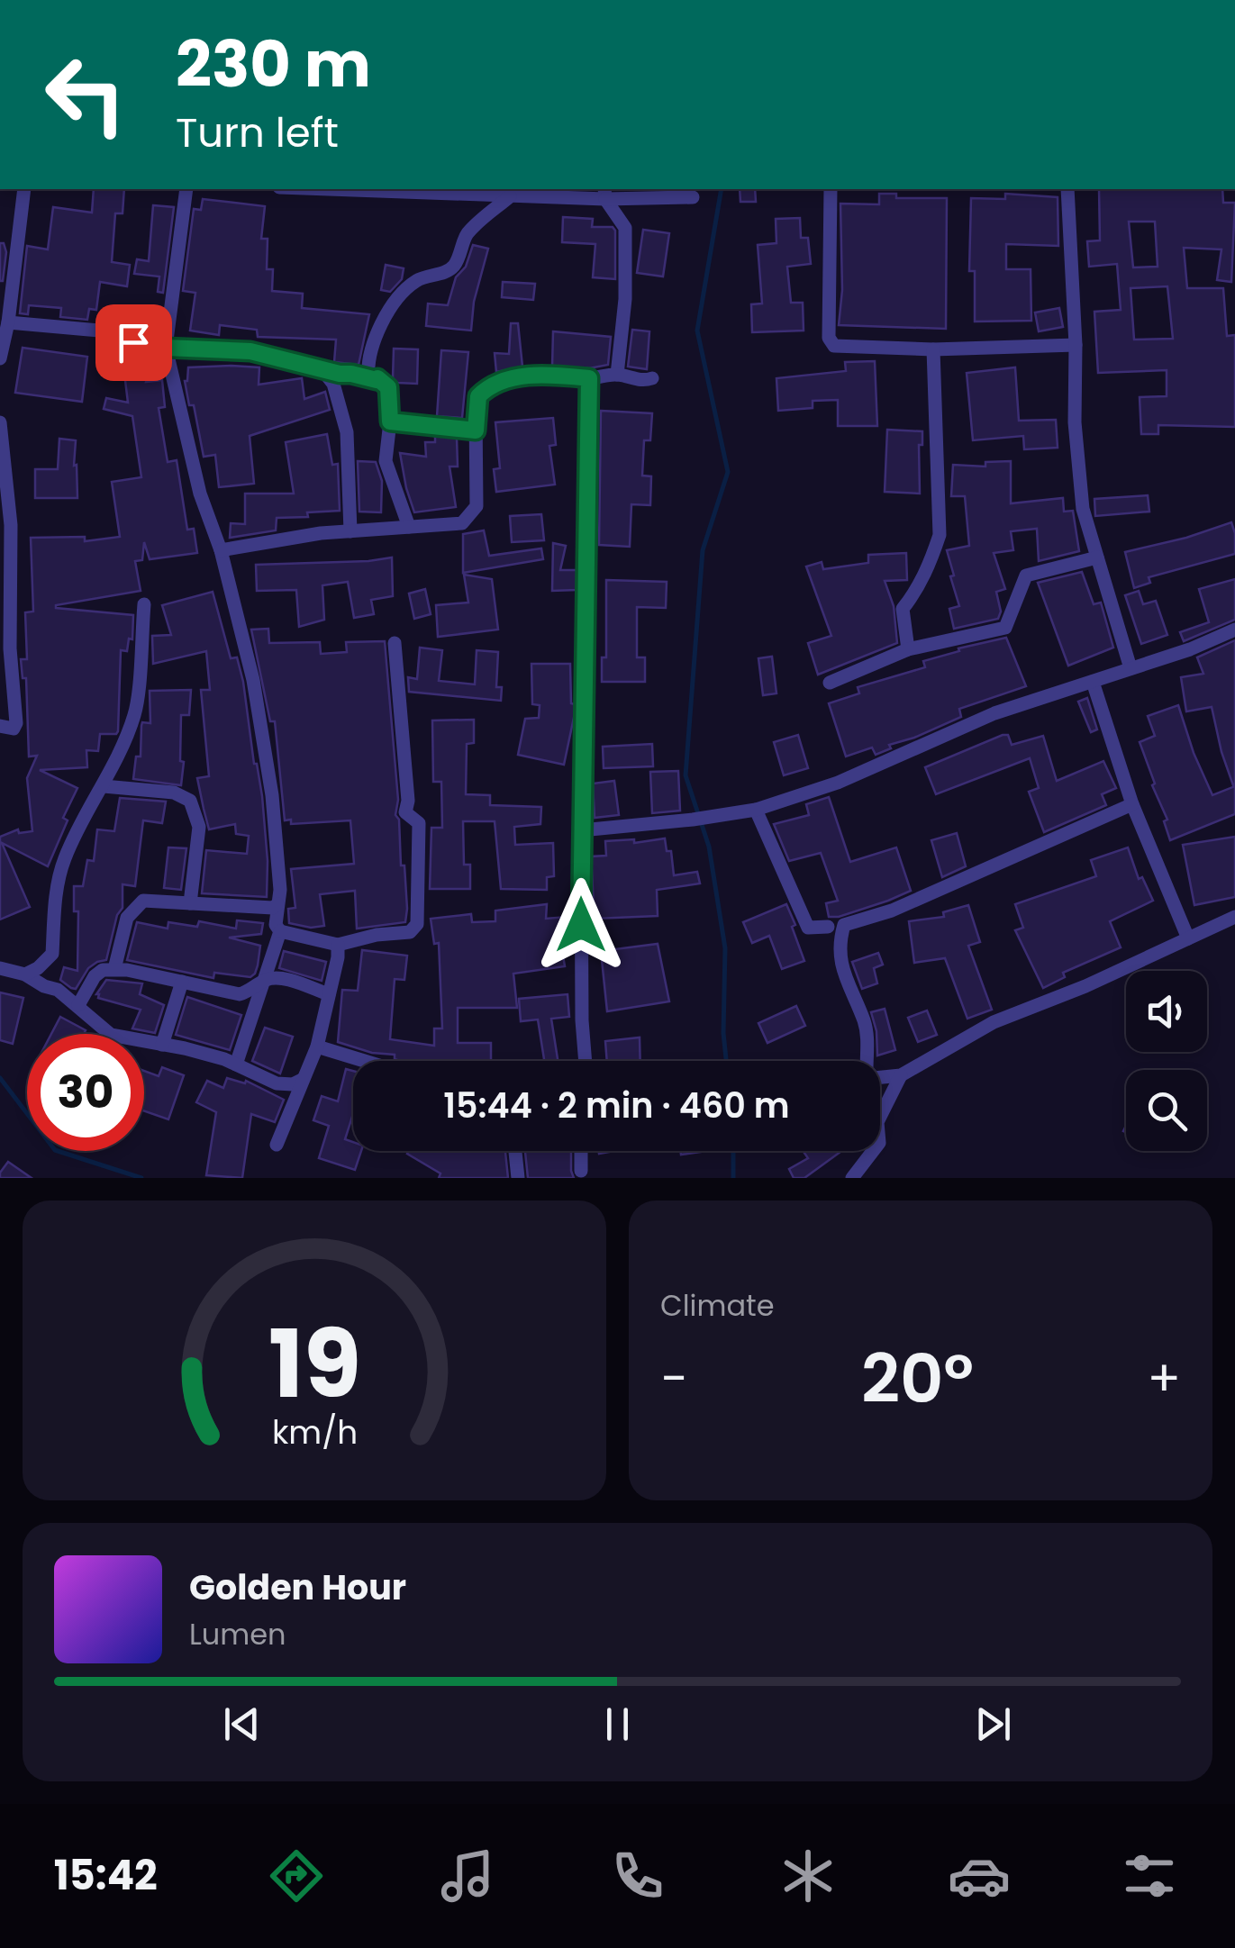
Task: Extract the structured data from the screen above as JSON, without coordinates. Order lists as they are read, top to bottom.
{
  "page": {
    "turn": ["230 m", "Turn left"],
    "limit": "30",
    "trip": "15:44 · 2 min · 460 m",
    "tile": "Climate",
    "heat": ["−", "20°", "+"],
    "song": ["Golden Hour", "Lumen"],
    "tabs": "15:42",
    "gauge": ["19", "km/h"]
  }
}
